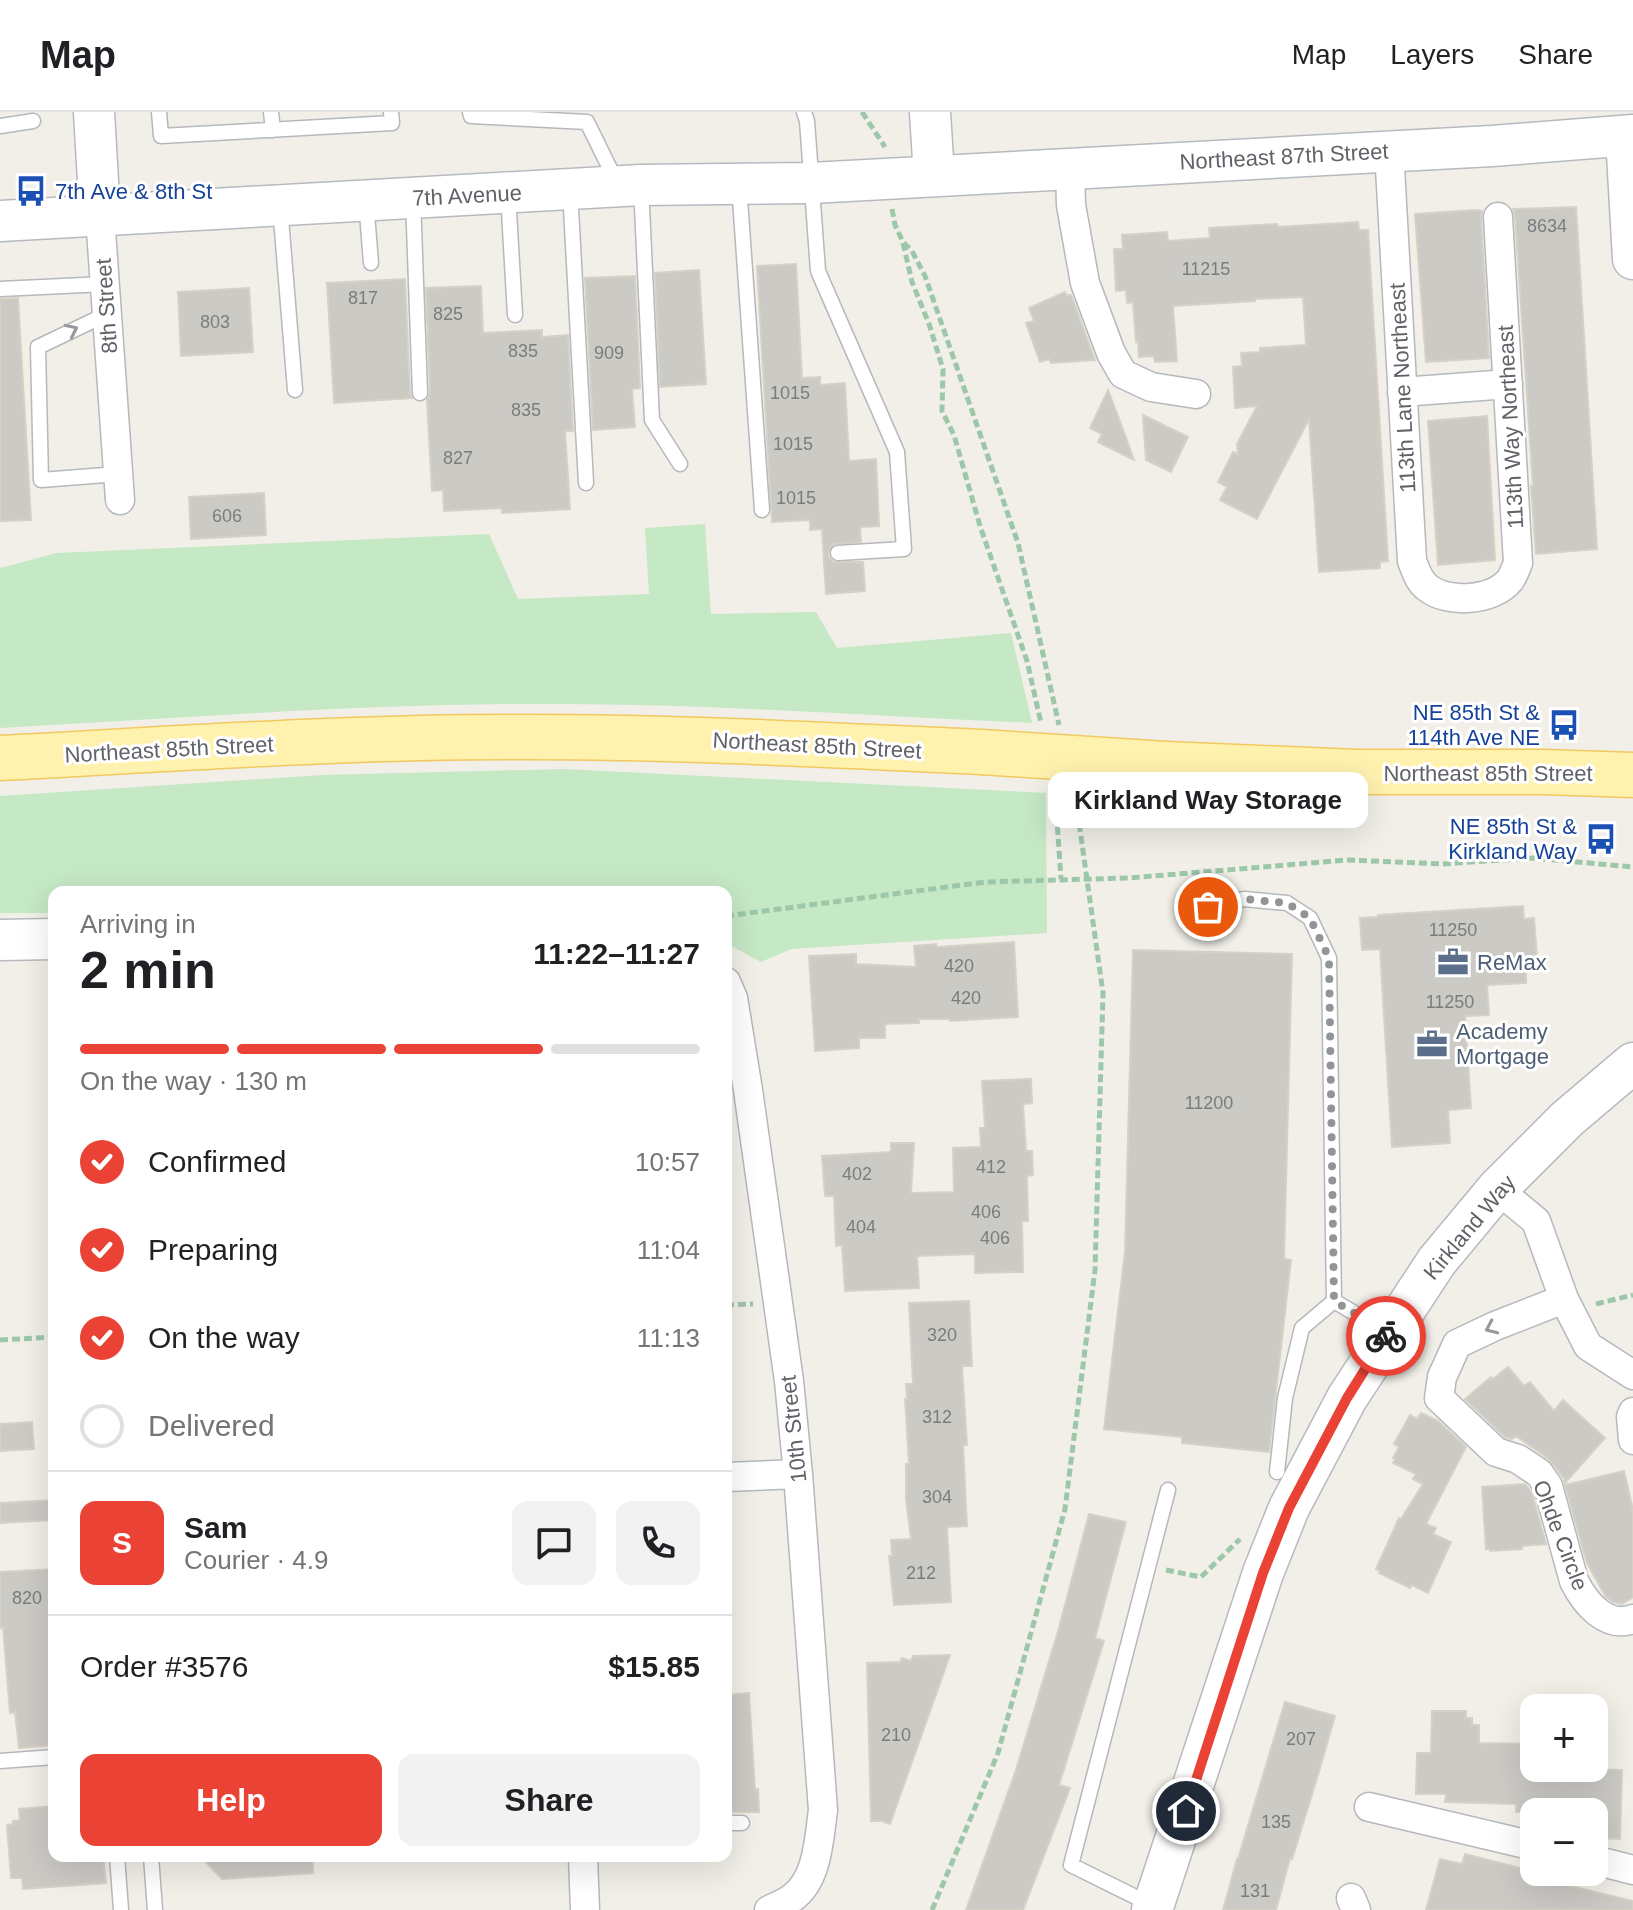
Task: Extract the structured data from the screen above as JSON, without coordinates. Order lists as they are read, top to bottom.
{
  "streets": {
    "main road": ["Northeast 85th Street"],
    "street": [
      "Northeast 87th Street",
      "7th Avenue",
      "8th Street",
      "113th Lane Northeast",
      "113th Way Northeast",
      "Kirkland Way",
      "10th Street",
      "Ohde Circle"
    ]
  },
  "crossings": [
    ["Northeast 87th Street", "7th Avenue"],
    ["Northeast 87th Street", "113th Lane Northeast"],
    ["7th Avenue", "8th Street"],
    ["113th Lane Northeast", "113th Way Northeast"]
  ],
  "places": {
    "bus stop": ["7th Ave & 8th St", "NE 85th St & 114th Ave NE", "NE 85th St & Kirkland Way"],
    "other": ["Kirkland Way Storage"],
    "office": ["ReMax", "Academy Mortgage"]
  },
  "house_numbers": [
    "8634",
    "11215",
    "817",
    "825",
    "803",
    "835",
    "909",
    "1015",
    "835",
    "1015",
    "827",
    "1015",
    "606",
    "11250",
    "420",
    "420",
    "11250",
    "11200",
    "412",
    "402",
    "406",
    "404",
    "406",
    "320",
    "312",
    "304",
    "212",
    "820",
    "210",
    "207",
    "135",
    "131"
  ],
  "page": {
    "header": "Map",
    "nav": ["Map", "Layers", "Share"],
    "bubble": "Kirkland Way Storage",
    "heading": ["2 min", "Arriving in", "11:22–11:27"],
    "panel": [
      "Sam",
      "Courier · 4.9",
      "Order #3576",
      "$15.85"
    ],
    "bar": "On the way · 130 m",
    "list": [
      ["Confirmed", "10:57"],
      ["Preparing", "11:04"],
      ["On the way", "11:13"],
      "Delivered"
    ],
    "round": "S",
    "map_buttons": ["+", "−"],
    "buttons": ["Help", "Share"]
  }
}
